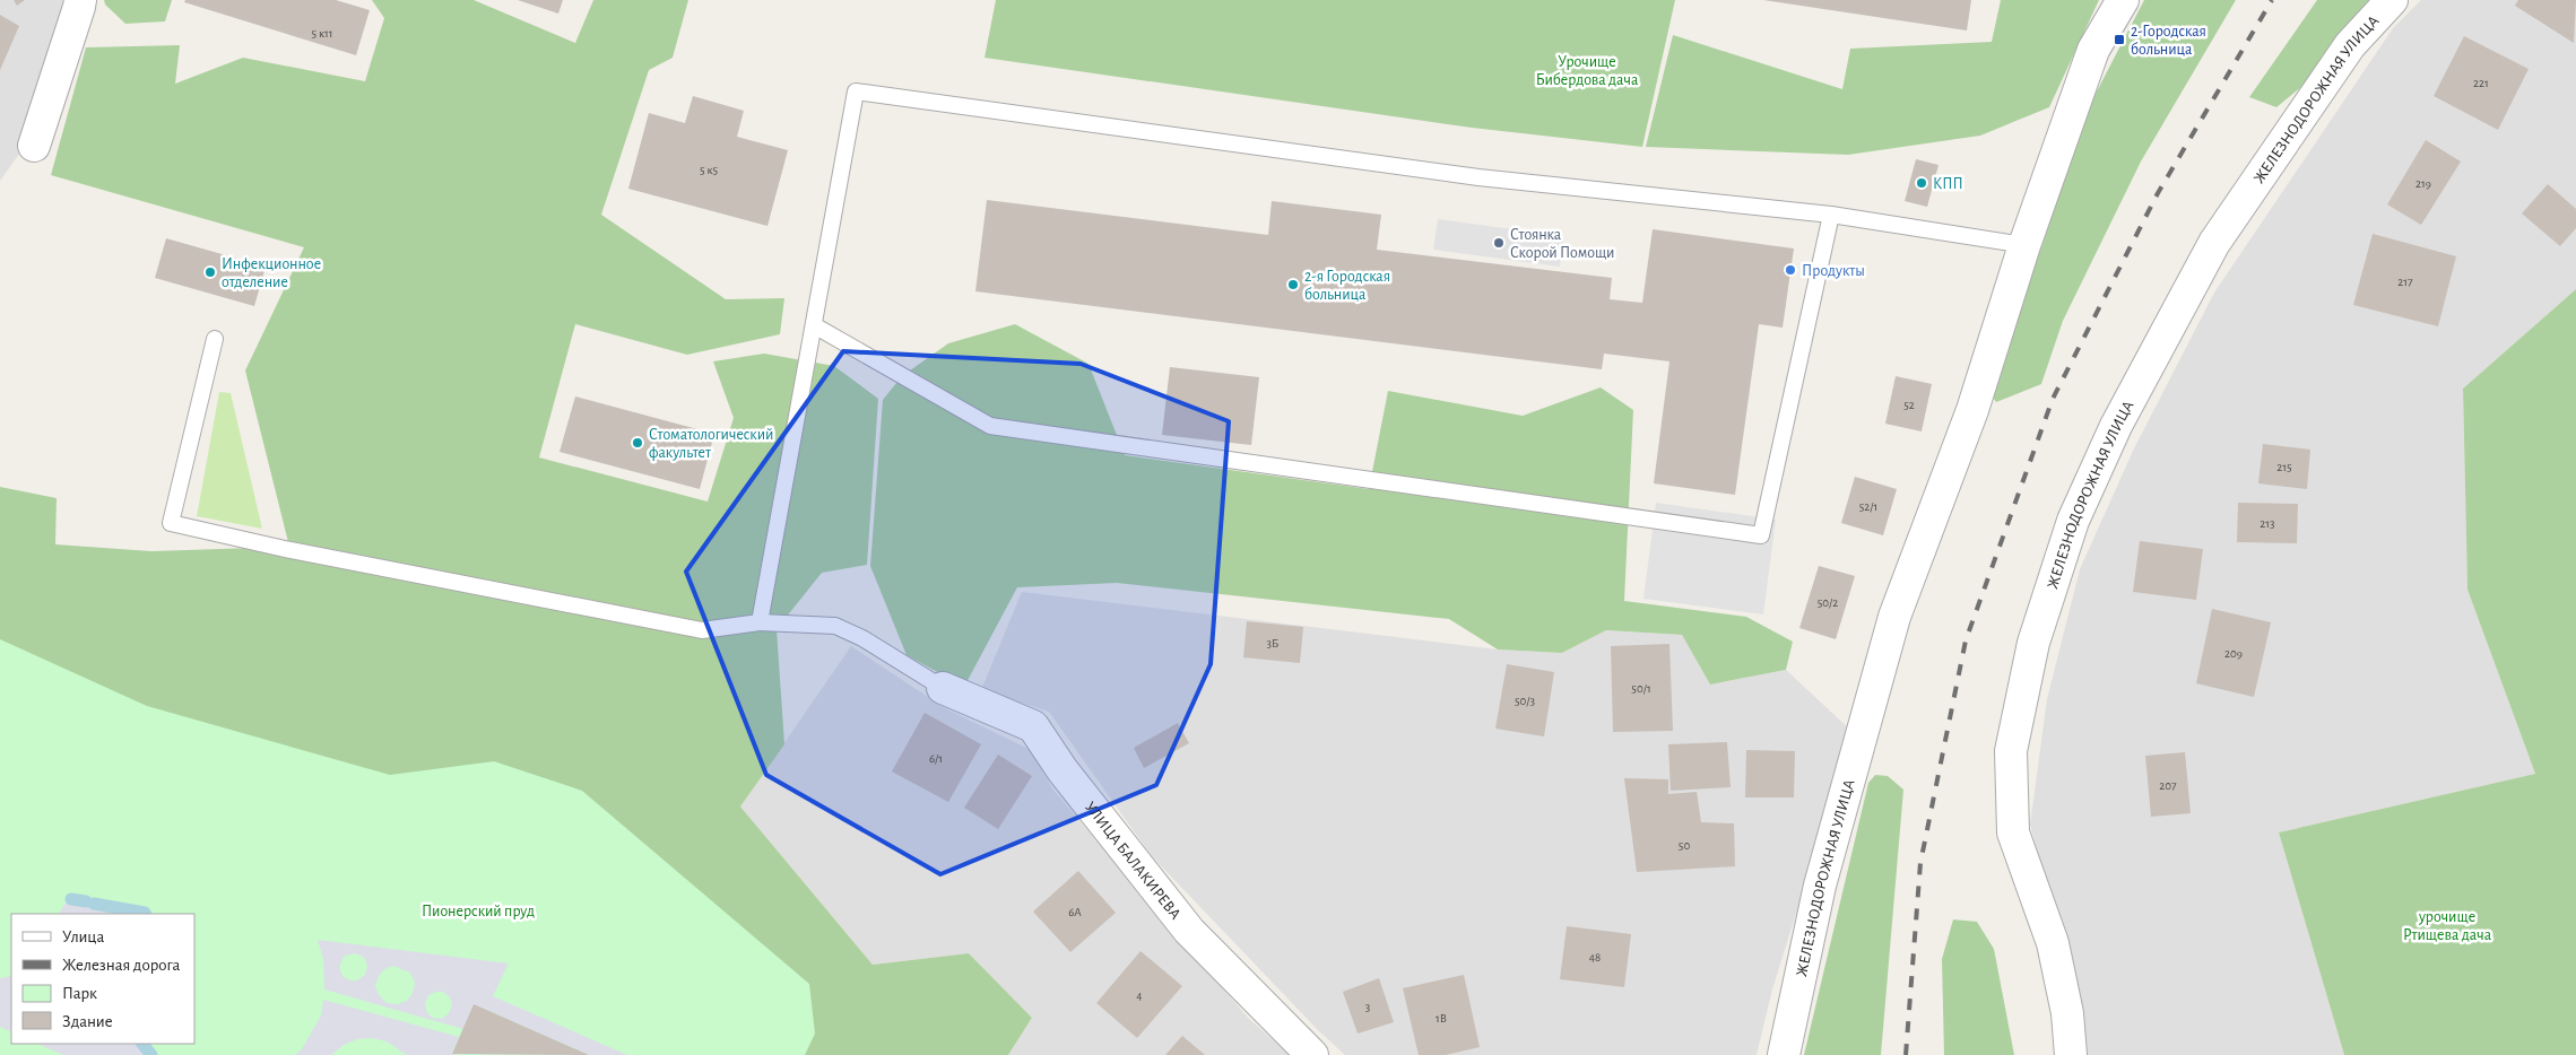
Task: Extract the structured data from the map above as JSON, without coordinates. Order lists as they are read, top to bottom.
{
  "streets": {
    "street": ["ЖЕЛЕЗНОДОРОЖНАЯ УЛИЦА", "УЛИЦА БАЛАКИРЕВА"]
  },
  "parks": ["Урочище Бибердова дача", "Пионерский пруд", "урочище Ртищева дача"],
  "places": {
    "transit": ["2-Городская больница"],
    "other": [
      "КПП",
      "Стоянка Скорой Помощи",
      "Продукты",
      "Инфекционное отделение",
      "2-я Городская больница",
      "Стоматологический факультет"
    ]
  },
  "house_numbers": [
    "5 к11",
    "221",
    "5 к5",
    "219",
    "217",
    "52",
    "215",
    "52/1",
    "213",
    "50/2",
    "3Б",
    "209",
    "50/1",
    "50/3",
    "6/1",
    "207",
    "50",
    "6А",
    "48",
    "4",
    "3",
    "1В"
  ],
  "legend": [
    "Улица",
    "Железная дорога",
    "Парк",
    "Здание"
  ]
}
